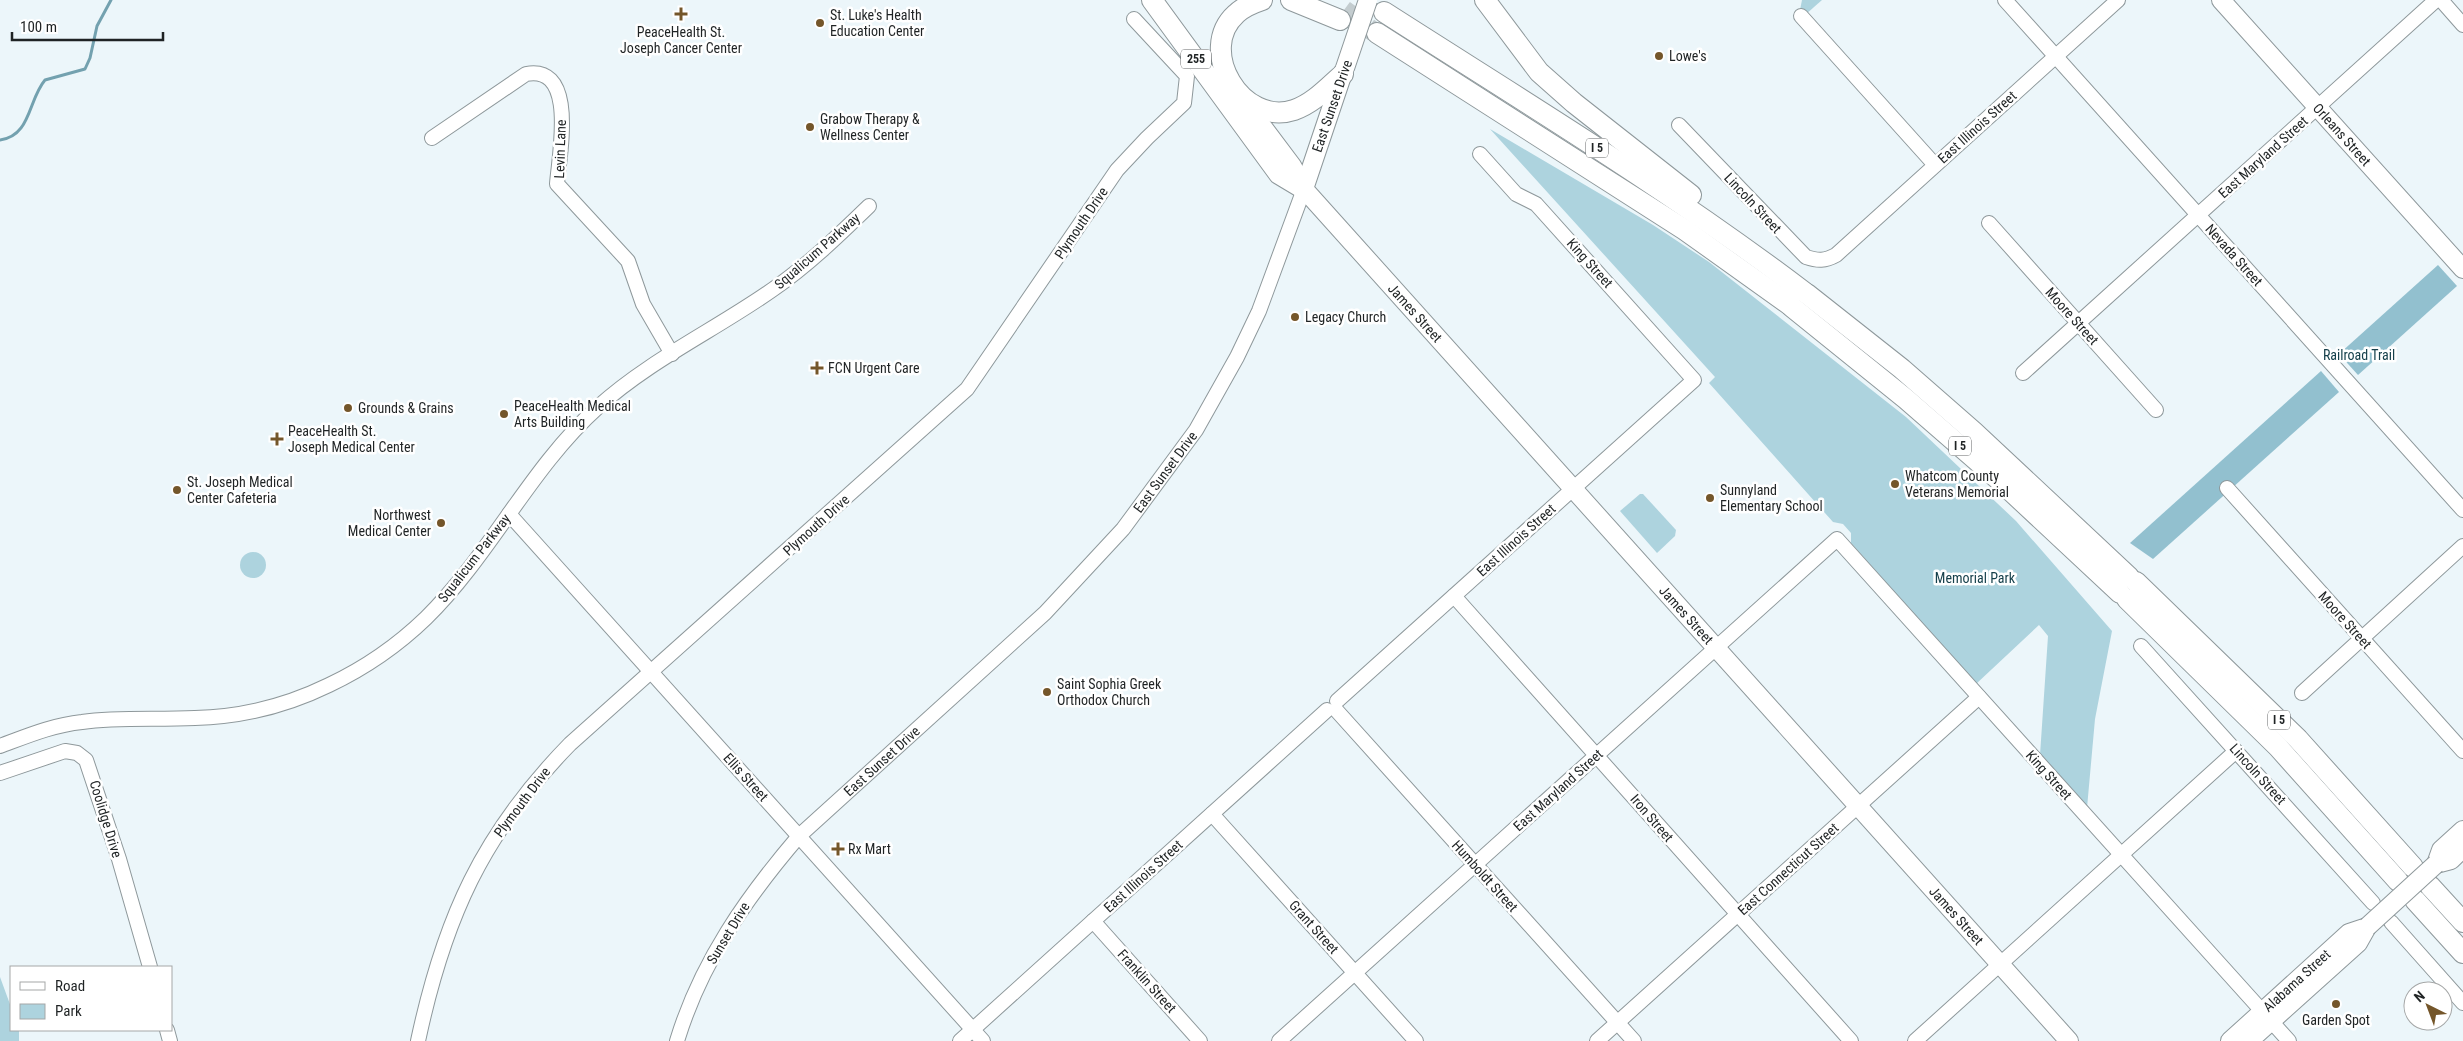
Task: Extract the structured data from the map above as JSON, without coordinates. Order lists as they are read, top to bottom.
{
  "streets": {
    "highway": ["255", "I 5"],
    "main road": [
      "East Sunset Drive",
      "Orleans Street",
      "James Street",
      "Alabama Street"
    ],
    "street": [
      "East Illinois Street",
      "Levin Lane",
      "East Maryland Street",
      "Lincoln Street",
      "Plymouth Drive",
      "Squalicum Parkway",
      "Nevada Street",
      "King Street",
      "Moore Street",
      "Ellis Street",
      "Iron Street",
      "Coolidge Drive",
      "East Connecticut Street",
      "Humboldt Street",
      "Grant Street",
      "Sunset Drive",
      "Franklin Street"
    ]
  },
  "crossings": [
    ["255", "East Sunset Drive"],
    ["255", "James Street"],
    ["East Sunset Drive", "James Street"],
    ["East Sunset Drive", "Ellis Street"],
    ["East Sunset Drive", "Sunset Drive"],
    ["East Illinois Street", "Lincoln Street"],
    ["East Illinois Street", "Nevada Street"],
    ["East Illinois Street", "King Street"],
    ["East Illinois Street", "James Street"],
    ["East Illinois Street", "Ellis Street"],
    ["East Illinois Street", "Iron Street"],
    ["East Illinois Street", "Humboldt Street"],
    ["East Illinois Street", "Grant Street"],
    ["East Illinois Street", "Franklin Street"],
    ["Orleans Street", "East Maryland Street"],
    ["Levin Lane", "Squalicum Parkway"],
    ["East Maryland Street", "Nevada Street"],
    ["East Maryland Street", "King Street"],
    ["East Maryland Street", "James Street"],
    ["East Maryland Street", "Moore Street"],
    ["East Maryland Street", "Iron Street"],
    ["East Maryland Street", "Humboldt Street"],
    ["East Maryland Street", "Grant Street"],
    ["Plymouth Drive", "Ellis Street"],
    ["Squalicum Parkway", "Ellis Street"],
    ["King Street", "East Connecticut Street"],
    ["King Street", "Alabama Street"],
    ["James Street", "East Connecticut Street"],
    ["Ellis Street", "Sunset Drive"],
    ["Iron Street", "East Connecticut Street"],
    ["East Connecticut Street", "Humboldt Street"]
  ],
  "parks": ["Railroad Trail", "Memorial Park"],
  "places": {
    "health": [
      "PeaceHealth St. Joseph Cancer Center",
      "FCN Urgent Care",
      "PeaceHealth St. Joseph Medical Center",
      "Rx Mart"
    ],
    "other": [
      "St. Luke's Health Education Center",
      "Lowe's",
      "Grabow Therapy & Wellness Center",
      "Legacy Church",
      "Grounds & Grains",
      "PeaceHealth Medical Arts Building",
      "Whatcom County Veterans Memorial",
      "St. Joseph Medical Center Cafeteria",
      "Sunnyland Elementary School",
      "Northwest Medical Center",
      "Saint Sophia Greek Orthodox Church",
      "Garden Spot"
    ]
  },
  "legend": ["Road", "Park"],
  "scale_bar": "100 m",
  "north": "top left"
}
